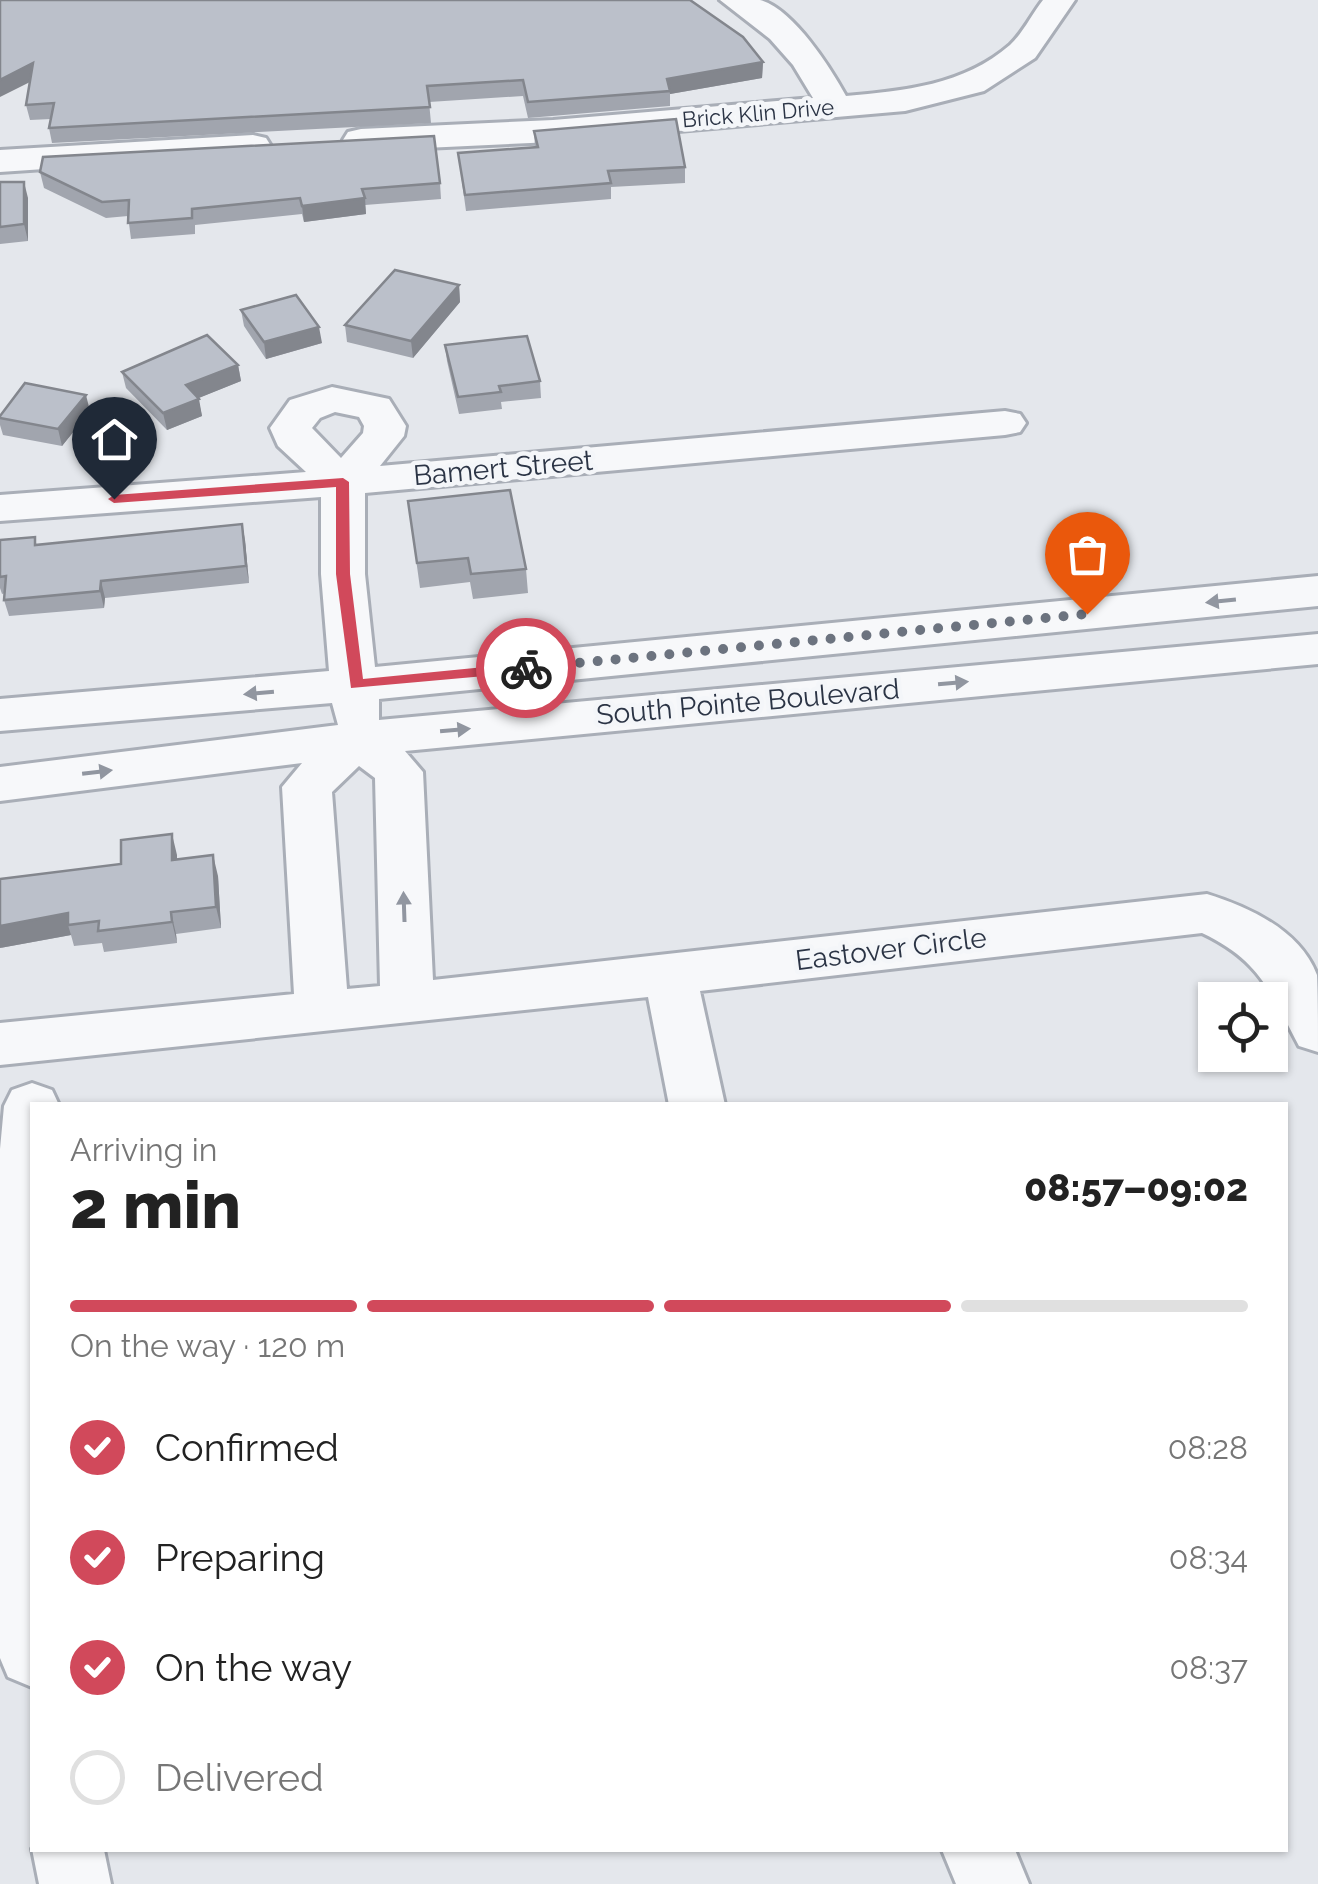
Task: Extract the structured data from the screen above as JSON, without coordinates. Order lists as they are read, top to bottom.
{
  "streets": {
    "street": [
      "Brick Klin Drive",
      "Bamert Street",
      "South Pointe Boulevard",
      "Eastover Circle"
    ]
  },
  "page": {
    "heading": ["2 min", "Arriving in", "08:57–09:02"],
    "bar": "On the way · 120 m",
    "list": [
      ["Confirmed", "08:28"],
      ["Preparing", "08:34"],
      ["On the way", "08:37"],
      "Delivered"
    ]
  }
}
